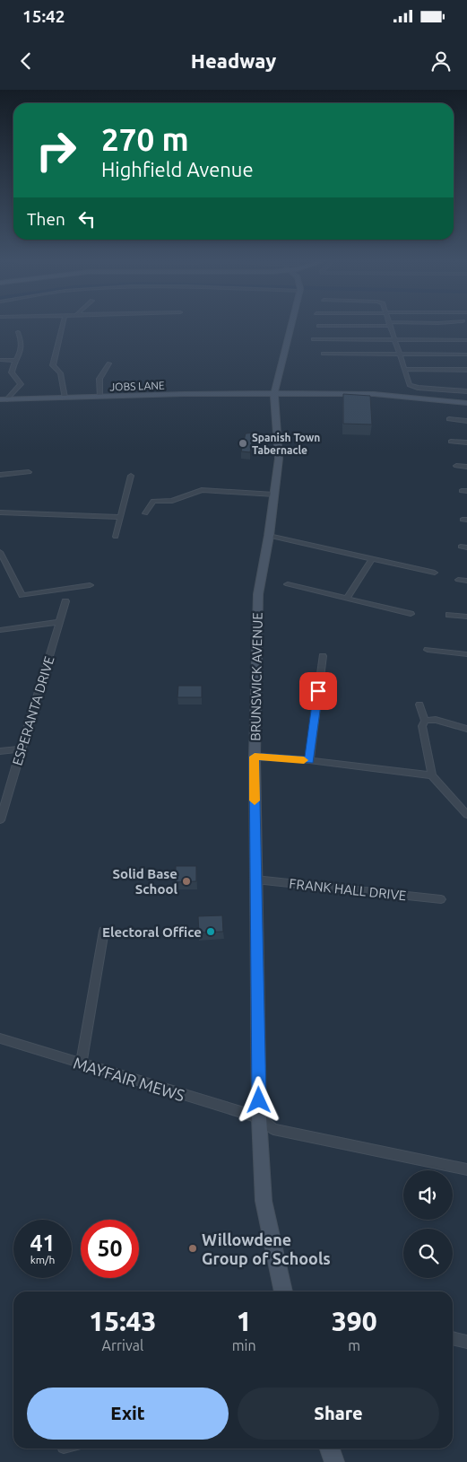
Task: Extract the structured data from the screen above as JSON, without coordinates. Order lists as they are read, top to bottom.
{
  "streets": {
    "main road": ["JOBS LANE", "BRUNSWICK AVENUE"],
    "street": ["ESPERANTA DRIVE", "FRANK HALL DRIVE", "MAYFAIR MEWS"]
  },
  "crossings": [
    ["JOBS LANE", "BRUNSWICK AVENUE"],
    ["BRUNSWICK AVENUE", "FRANK HALL DRIVE"],
    ["BRUNSWICK AVENUE", "MAYFAIR MEWS"]
  ],
  "places": [
    "Spanish Town Tabernacle",
    "Solid Base School",
    "Electoral Office",
    "Willowdene Group of Schools"
  ],
  "page": {
    "status": "15:42",
    "header": "Headway",
    "turn": ["270 m", "Highfield Avenue"],
    "then": "Then",
    "speed": "41 km/h",
    "limit": "50",
    "eta": [
      "15:43",
      "Arrival",
      "1",
      "min",
      "390",
      "m"
    ],
    "buttons": ["Exit", "Share"]
  }
}
